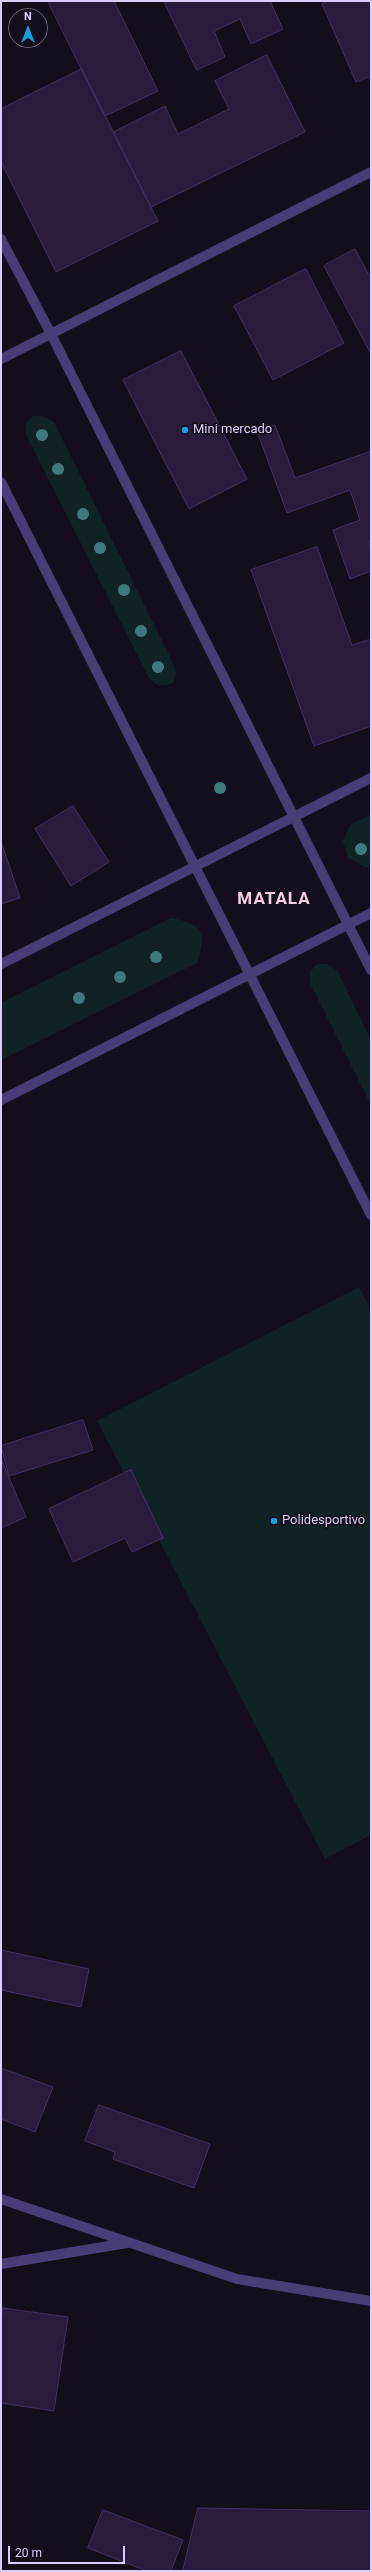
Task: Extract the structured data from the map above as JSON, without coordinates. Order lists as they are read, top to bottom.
{
  "districts": ["MATALA"],
  "places": ["Mini mercado", "Polidesportivo"],
  "scale_bar": "20 m",
  "north": "top"
}
